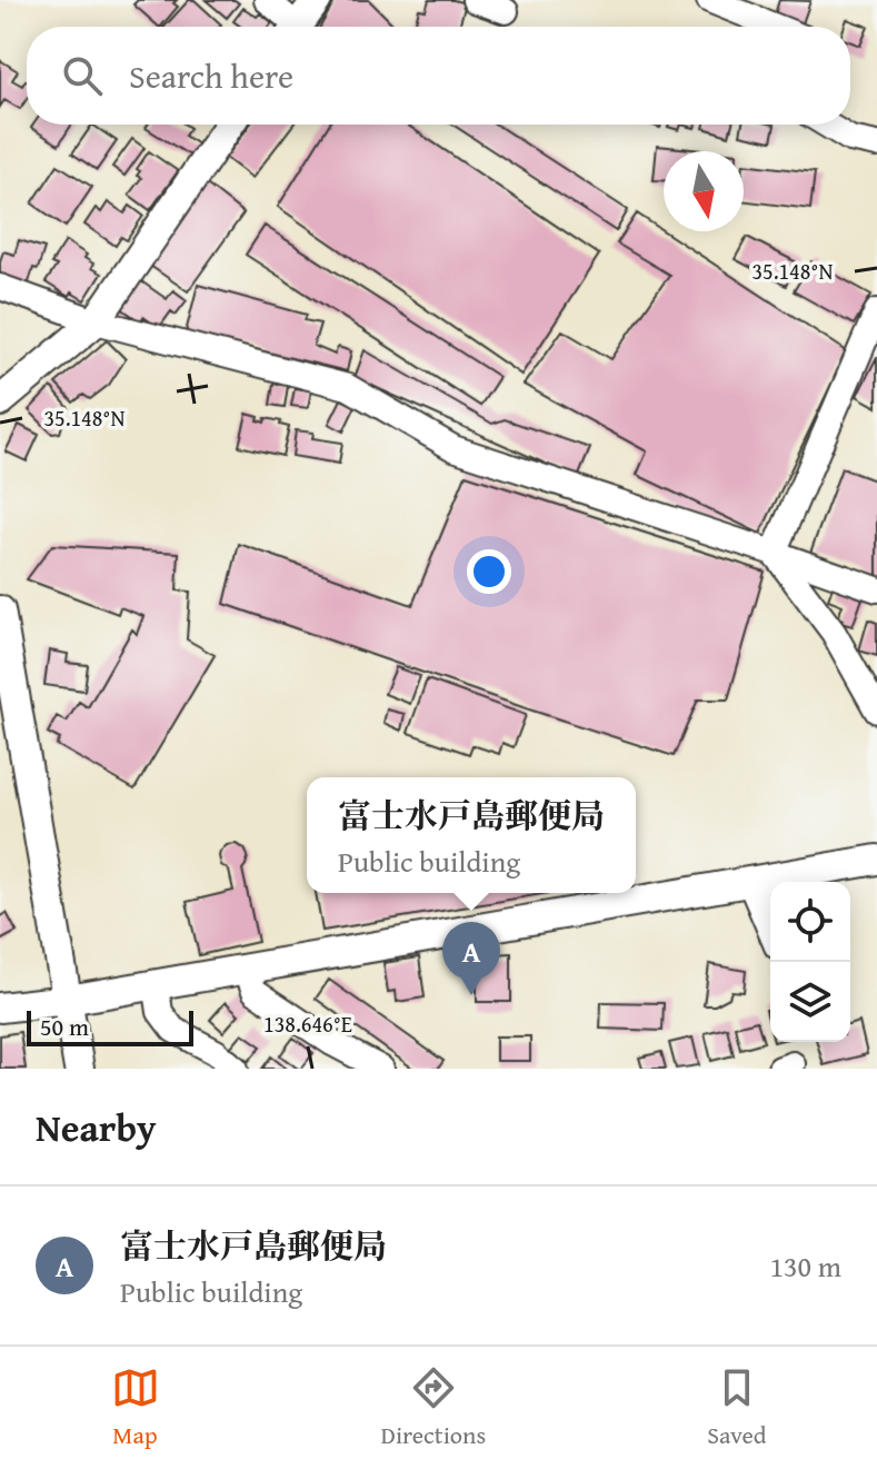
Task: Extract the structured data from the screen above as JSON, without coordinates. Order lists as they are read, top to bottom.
{
  "scale_bar": "50 m",
  "north": "bottom",
  "page": {
    "search": "Search here",
    "popup": ["富士水戸島郵便局", "Public building"],
    "pins": "A",
    "scale": "50 m",
    "heading": "Nearby",
    "list": [
      {
        "mark": "A",
        "name": "富士水戸島郵便局",
        "note": "Public building",
        "value": "130 m"
      }
    ],
    "nav": ["Map", "Directions", "Saved"]
  },
  "coordinates": ["35.148°N", "138.646°E"]
}
